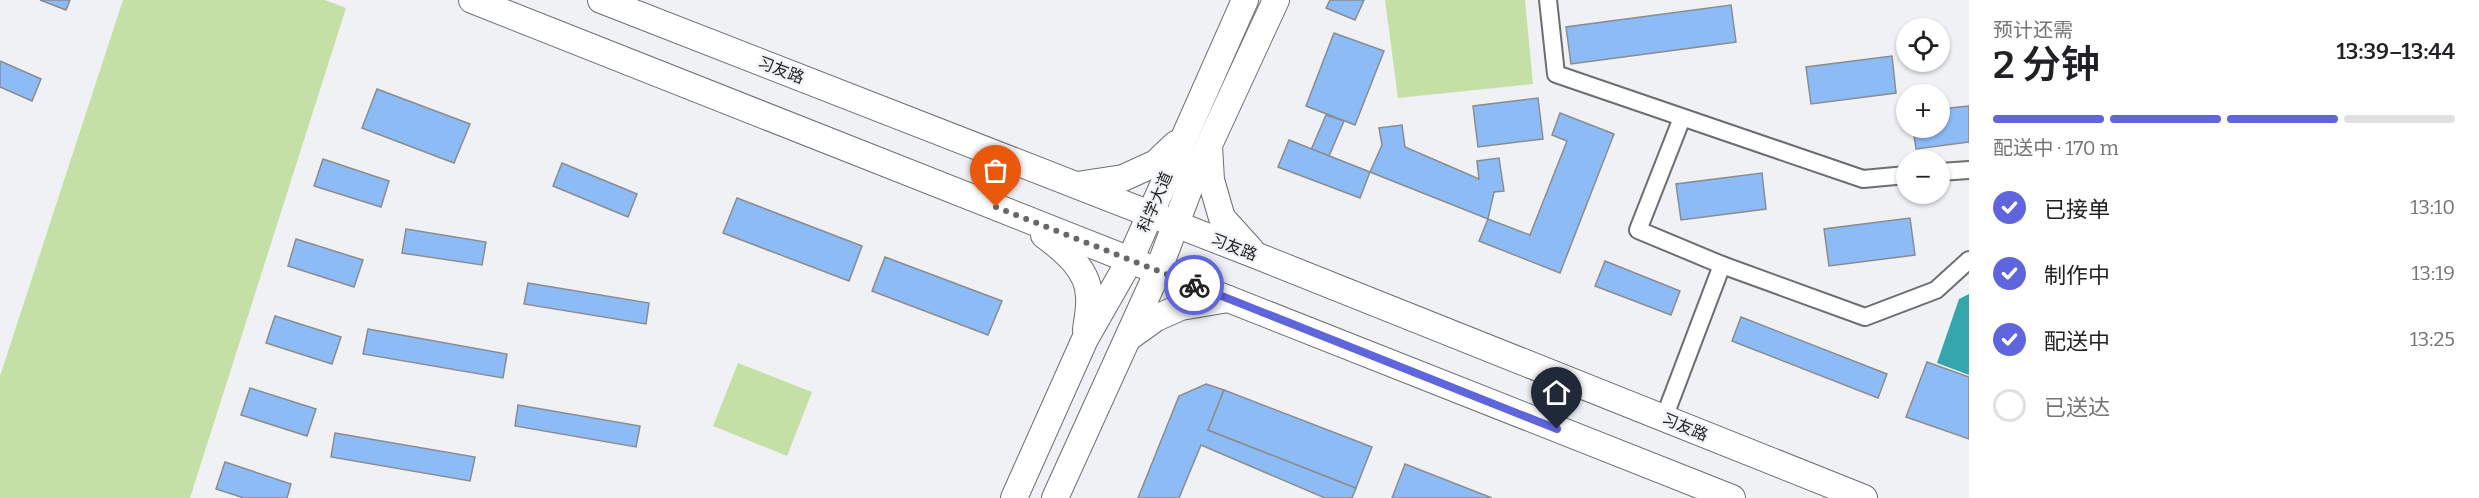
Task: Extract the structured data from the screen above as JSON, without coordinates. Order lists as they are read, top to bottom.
{
  "streets": {
    "main road": ["习友路", "科学大道"]
  },
  "crossings": [
    ["习友路", "科学大道"]
  ],
  "page": {
    "heading": ["2 分钟", "预计还需", "13:39–13:44"],
    "map_buttons": ["+", "−"],
    "bar": "配送中 · 170 m",
    "list": [
      ["已接单", "13:10"],
      ["制作中", "13:19"],
      ["配送中", "13:25"],
      "已送达"
    ]
  }
}
